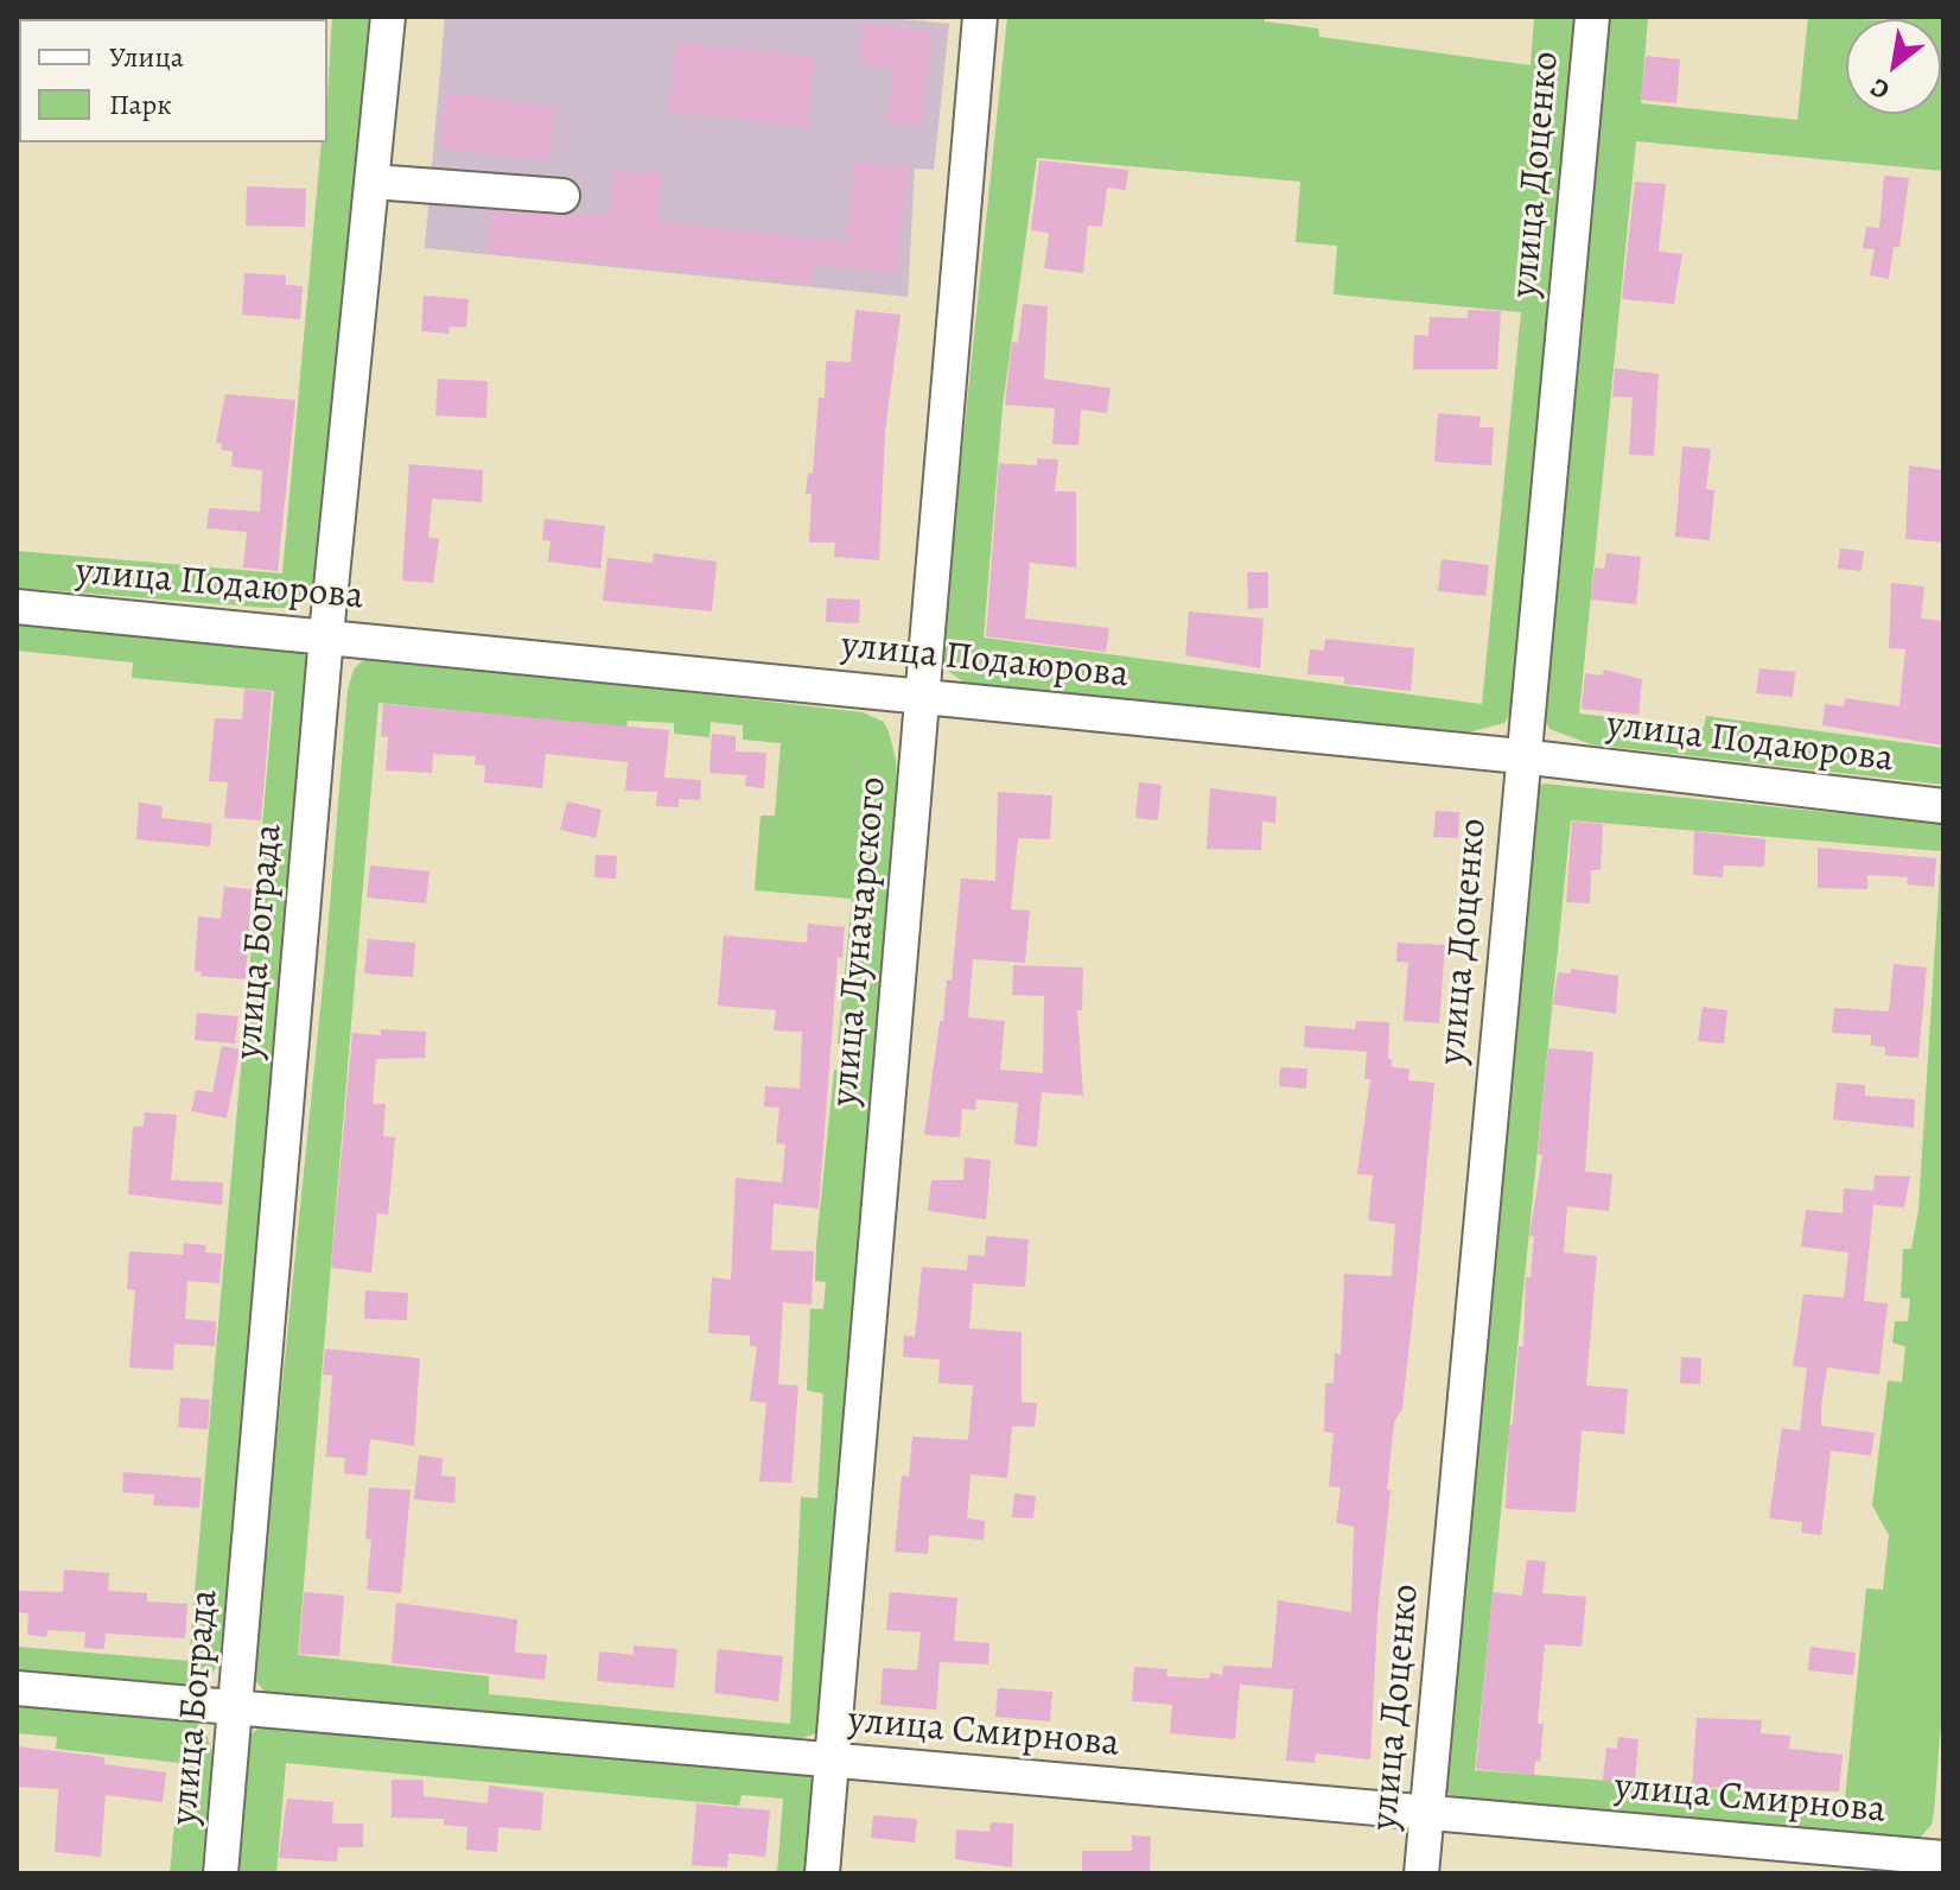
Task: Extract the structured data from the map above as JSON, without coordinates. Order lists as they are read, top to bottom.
{
  "streets": {
    "street": [
      "улица Доценко",
      "улица Подаюрова",
      "улица Бограда",
      "улица Луначарского",
      "улица Смирнова"
    ]
  },
  "crossings": [
    ["улица Доценко", "улица Подаюрова"],
    ["улица Доценко", "улица Смирнова"],
    ["улица Подаюрова", "улица Бограда"],
    ["улица Подаюрова", "улица Луначарского"],
    ["улица Бограда", "улица Смирнова"],
    ["улица Луначарского", "улица Смирнова"]
  ],
  "legend": ["Улица", "Парк"],
  "north": "bottom left"
}
